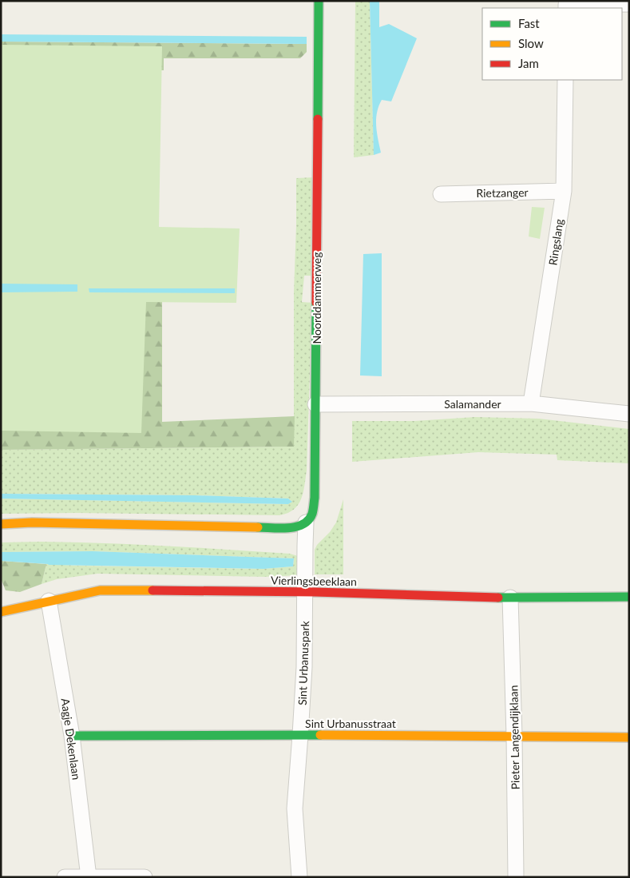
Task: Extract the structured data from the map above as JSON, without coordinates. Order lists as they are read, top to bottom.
{
  "streets": {
    "street": [
      "Rietzanger",
      "Ringslang",
      "Noorddammerweg",
      "Salamander",
      "Vierlingsbeeklaan",
      "Sint Urbanuspark",
      "Sint Urbanusstraat",
      "Pieter Langendijklaan",
      "Aagje Dekenlaan"
    ]
  },
  "crossings": [
    ["Rietzanger", "Ringslang"],
    ["Ringslang", "Salamander"],
    ["Noorddammerweg", "Salamander"],
    ["Noorddammerweg", "Vierlingsbeeklaan"],
    ["Noorddammerweg", "Sint Urbanuspark"],
    ["Vierlingsbeeklaan", "Sint Urbanuspark"],
    ["Vierlingsbeeklaan", "Pieter Langendijklaan"],
    ["Vierlingsbeeklaan", "Aagje Dekenlaan"],
    ["Sint Urbanuspark", "Sint Urbanusstraat"],
    ["Sint Urbanusstraat", "Pieter Langendijklaan"],
    ["Sint Urbanusstraat", "Aagje Dekenlaan"]
  ],
  "legend": ["Fast", "Slow", "Jam"]
}
